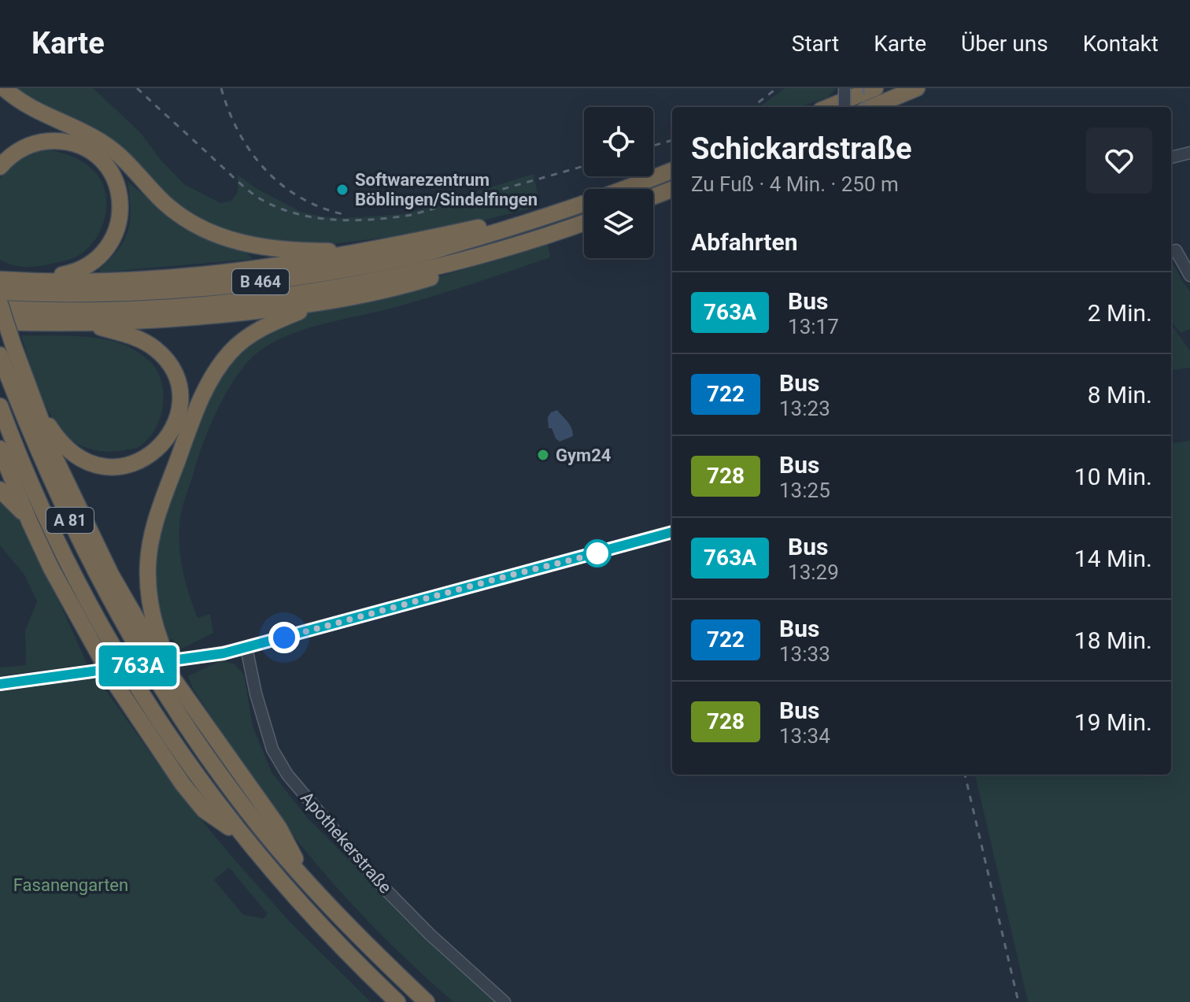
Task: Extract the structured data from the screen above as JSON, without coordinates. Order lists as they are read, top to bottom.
{
  "streets": {
    "highway": ["B 464", "A 81"],
    "street": ["Apothekerstraße"]
  },
  "parks": ["Fasanengarten"],
  "places": ["Softwarezentrum Böblingen/Sindelfingen", "Gym24"],
  "lines": ["bus line 763A"],
  "page": {
    "header": "Karte",
    "nav": [
      "Start",
      "Karte",
      "Über uns",
      "Kontakt"
    ],
    "on_map": "763A",
    "heading": [
      ["Schickardstraße", "Zu Fuß · 4 Min. · 250 m"],
      "Abfahrten"
    ],
    "list": [
      {
        "mark": "763A",
        "name": "Bus",
        "note": "13:17",
        "value": "2 Min."
      },
      {
        "mark": "722",
        "name": "Bus",
        "note": "13:23",
        "value": "8 Min."
      },
      {
        "mark": "728",
        "name": "Bus",
        "note": "13:25",
        "value": "10 Min."
      },
      {
        "mark": "763A",
        "name": "Bus",
        "note": "13:29",
        "value": "14 Min."
      },
      {
        "mark": "722",
        "name": "Bus",
        "note": "13:33",
        "value": "18 Min."
      },
      {
        "mark": "728",
        "name": "Bus",
        "note": "13:34",
        "value": "19 Min."
      }
    ]
  }
}
